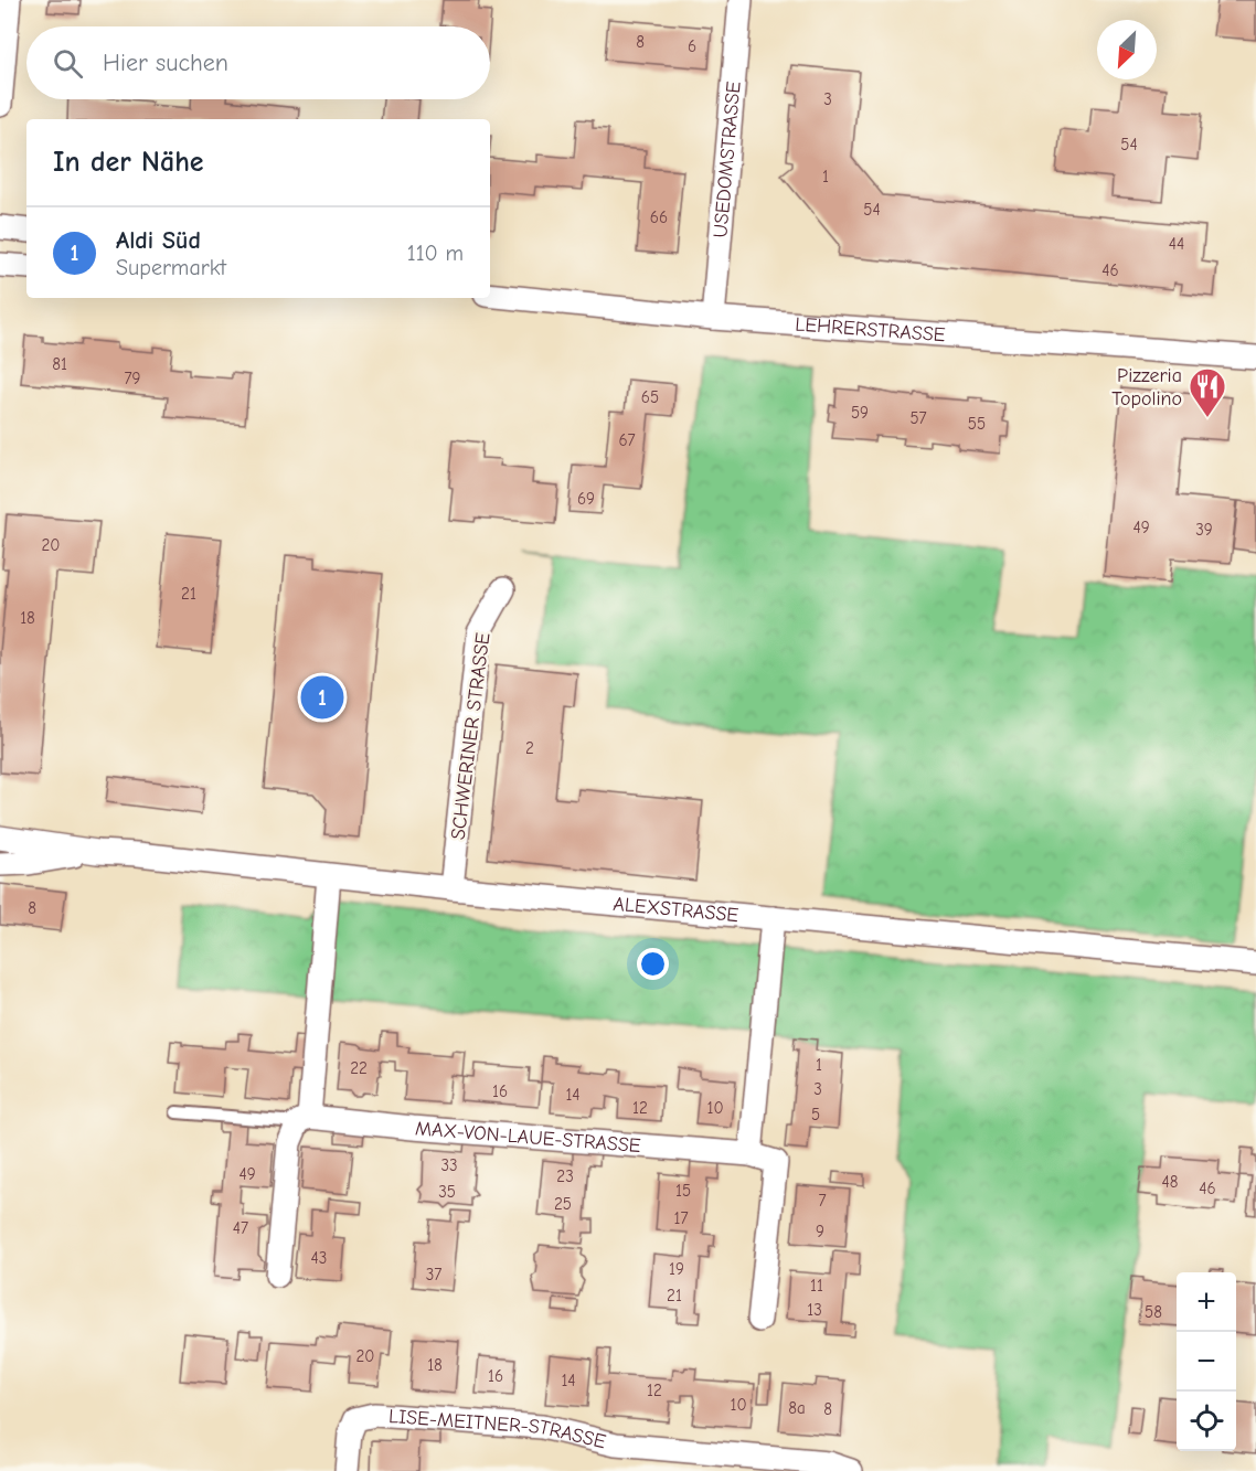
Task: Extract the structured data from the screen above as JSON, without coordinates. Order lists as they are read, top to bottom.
{
  "streets": {
    "street": [
      "USEDOMSTRASSE",
      "LEHRERSTRASSE",
      "SCHWERINER STRASSE",
      "ALEXSTRASSE",
      "MAX-VON-LAUE-STRASSE",
      "LISE-MEITNER-STRASSE"
    ]
  },
  "crossings": [
    ["USEDOMSTRASSE", "LEHRERSTRASSE"],
    ["SCHWERINER STRASSE", "ALEXSTRASSE"]
  ],
  "places": {
    "restaurant": ["Pizzeria Topolino"]
  },
  "house_numbers": [
    "8",
    "6",
    "3",
    "54",
    "1",
    "54",
    "66",
    "44",
    "46",
    "81",
    "79",
    "65",
    "59",
    "57",
    "55",
    "67",
    "69",
    "49",
    "39",
    "20",
    "21",
    "18",
    "2",
    "8",
    "1",
    "22",
    "3",
    "16",
    "14",
    "12",
    "10",
    "5",
    "33",
    "49",
    "23",
    "48",
    "46",
    "15",
    "35",
    "7",
    "25",
    "17",
    "47",
    "9",
    "43",
    "19",
    "37",
    "11",
    "21",
    "13",
    "58",
    "20",
    "18",
    "16",
    "14",
    "12",
    "10",
    "8a",
    "8"
  ],
  "north": "bottom left",
  "page": {
    "search": "Hier suchen",
    "heading": "In der Nähe",
    "list": [
      {
        "mark": "1",
        "name": "Aldi Süd",
        "note": "Supermarkt",
        "value": "110 m"
      }
    ],
    "pins": "1",
    "map_buttons": ["+", "−"]
  }
}
